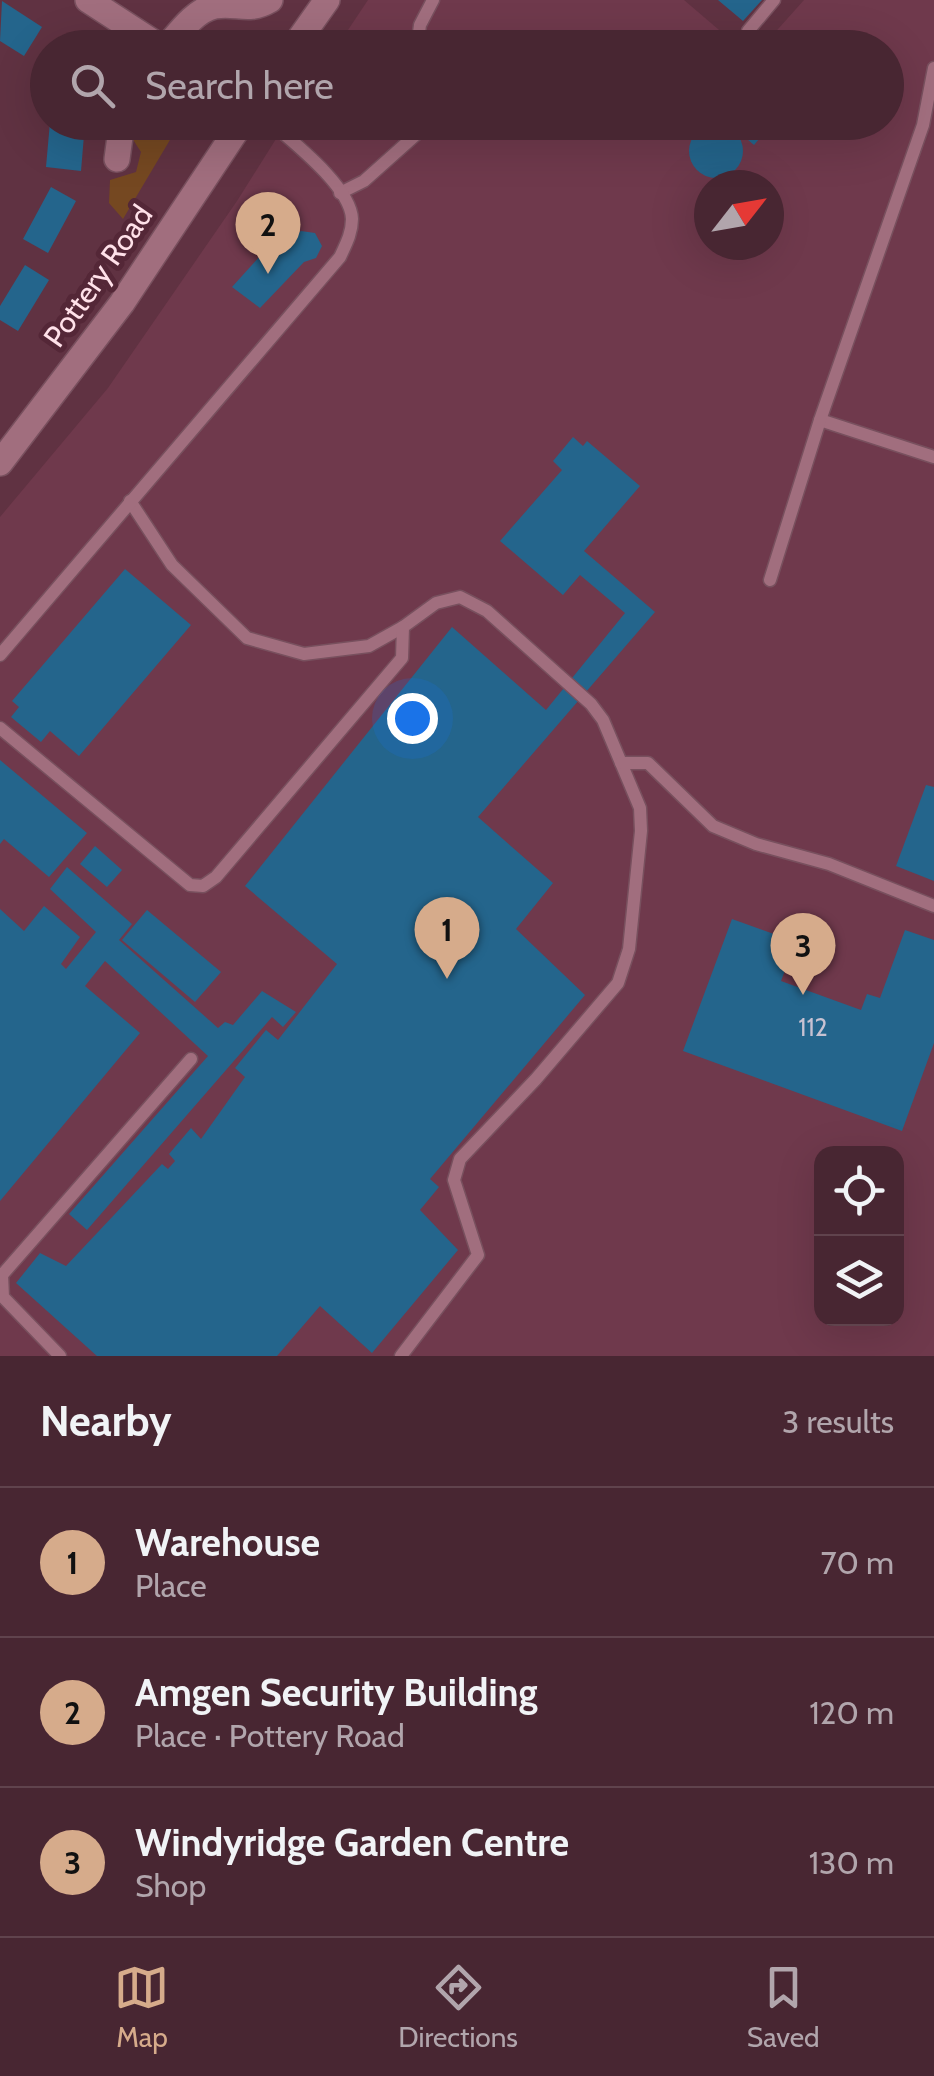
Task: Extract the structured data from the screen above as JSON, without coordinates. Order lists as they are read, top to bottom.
{
  "streets": {
    "street": ["Pottery Road"]
  },
  "house_numbers": ["112"],
  "north": "top right",
  "page": {
    "search": "Search here",
    "pins": ["2", "1", "3"],
    "heading": ["Nearby", "3 results"],
    "list": [
      {
        "mark": "1",
        "name": "Warehouse",
        "note": "Place",
        "value": "70 m"
      },
      {
        "mark": "2",
        "name": "Amgen Security Building",
        "note": "Place · Pottery Road",
        "value": "120 m"
      },
      {
        "mark": "3",
        "name": "Windyridge Garden Centre",
        "note": "Shop",
        "value": "130 m"
      }
    ],
    "nav": ["Map", "Directions", "Saved"]
  }
}
